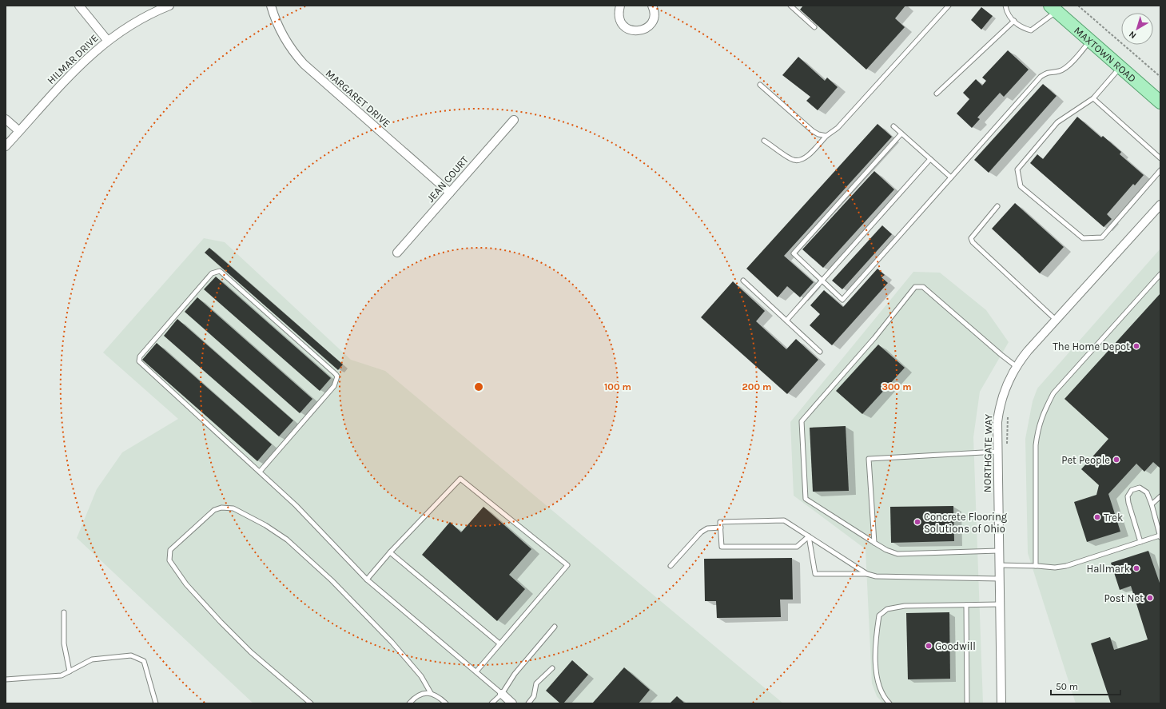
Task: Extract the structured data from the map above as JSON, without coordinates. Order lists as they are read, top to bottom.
{
  "streets": {
    "main road": ["MAXTOWN ROAD"],
    "street": [
      "HILMAR DRIVE",
      "MARGARET DRIVE",
      "JEAN COURT",
      "NORTHGATE WAY"
    ]
  },
  "crossings": [
    ["MARGARET DRIVE", "JEAN COURT"]
  ],
  "places": [
    "The Home Depot",
    "Pet People",
    "Trek",
    "Concrete Flooring Solutions of Ohio",
    "Hallmark",
    "Post Net",
    "Goodwill"
  ],
  "scale_bar": "50 m",
  "north": "bottom left",
  "rings": ["100 m", "200 m", "300 m"]
}
